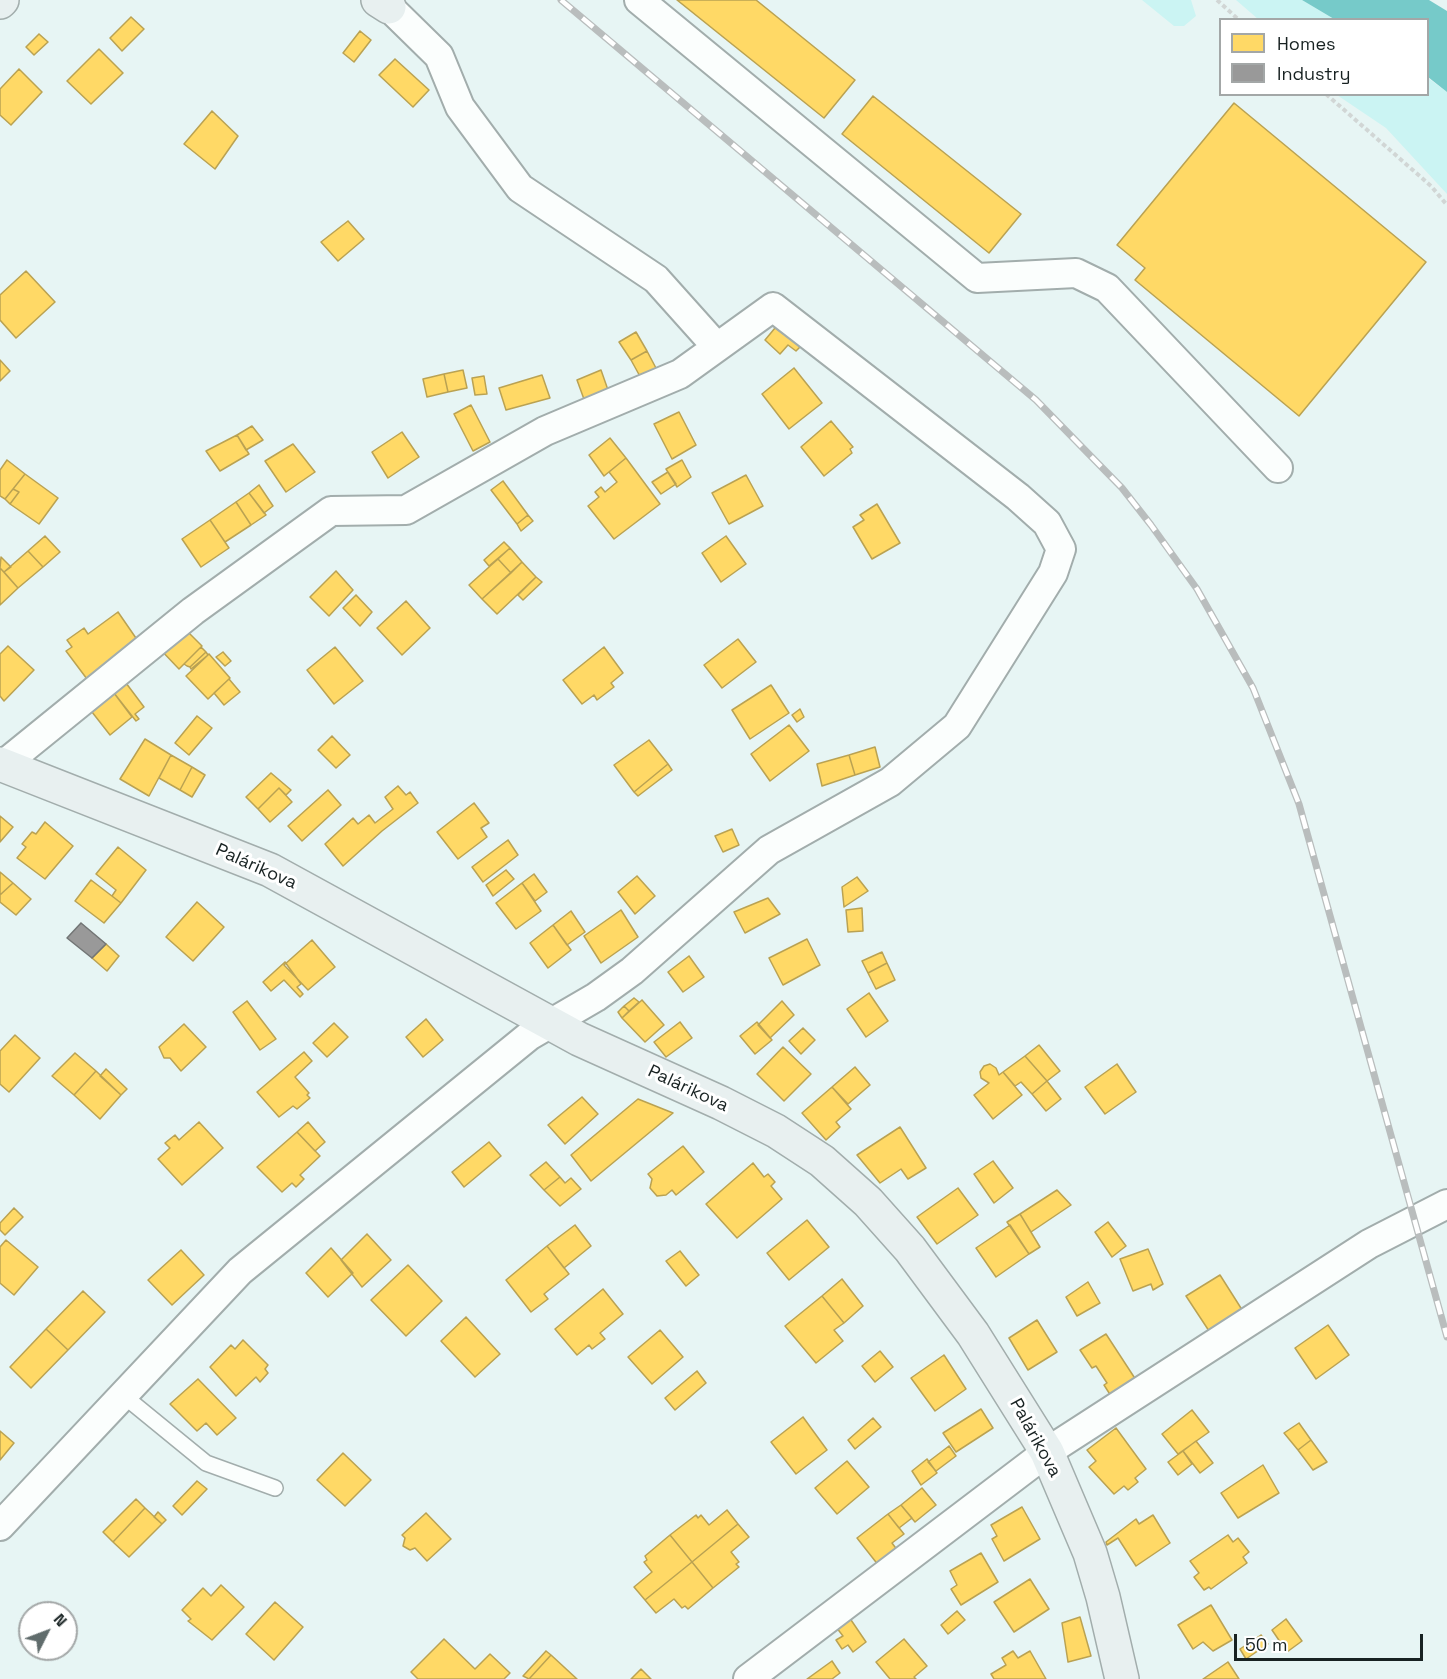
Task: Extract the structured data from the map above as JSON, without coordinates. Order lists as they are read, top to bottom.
{
  "streets": {
    "main road": ["Palárikova"]
  },
  "legend": ["Homes", "Industry"],
  "scale_bar": "50 m",
  "north": "top right"
}
